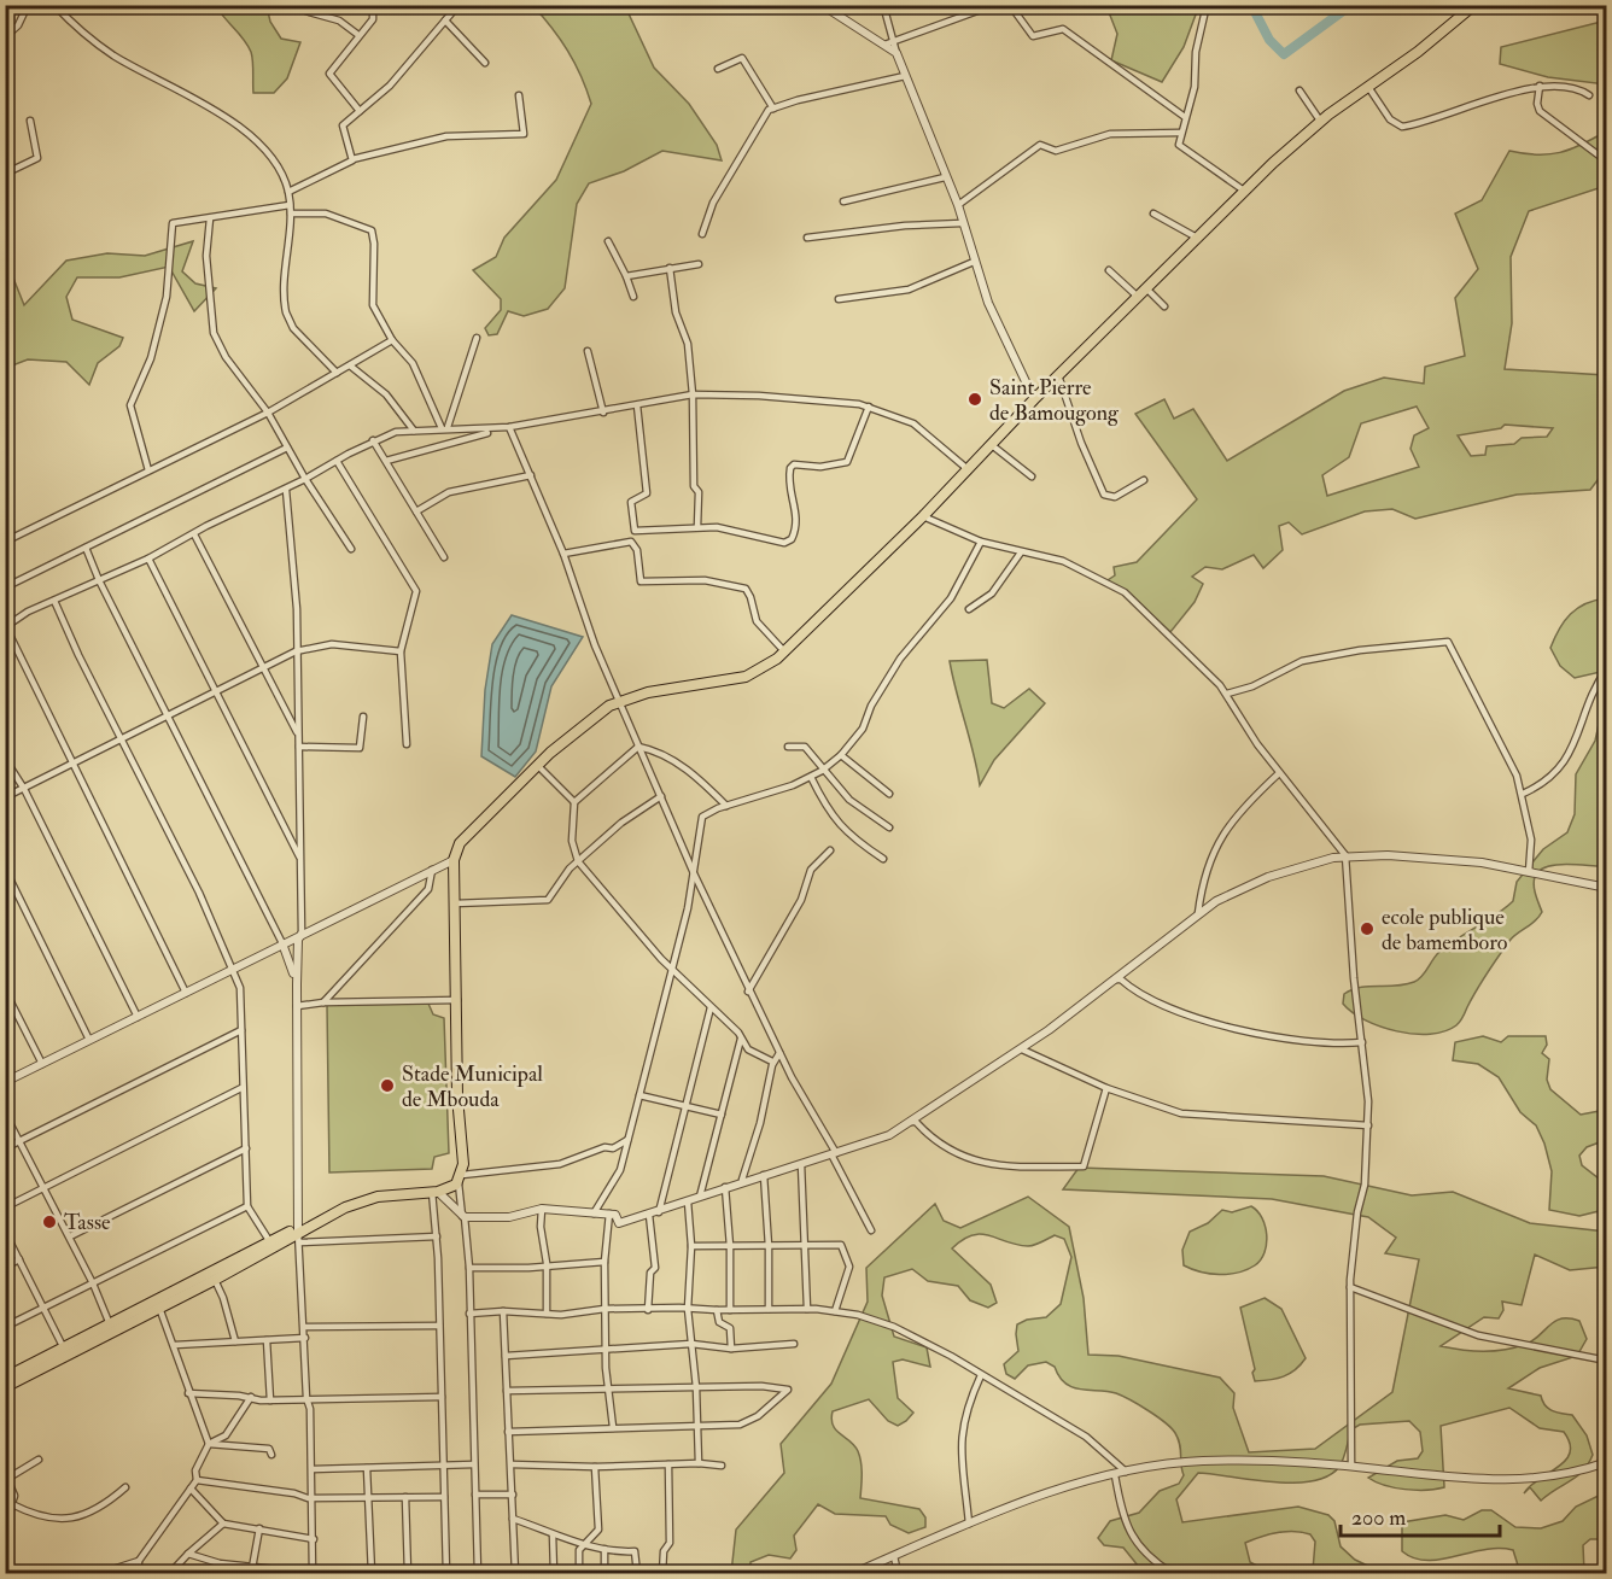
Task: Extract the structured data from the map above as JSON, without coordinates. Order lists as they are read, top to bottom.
{
  "places": [
    "Saint Pierre de Bamougong",
    "ecole publique de bamemboro",
    "Stade Municipal de Mbouda",
    "Tasse"
  ],
  "scale_bar": "200 m"
}
